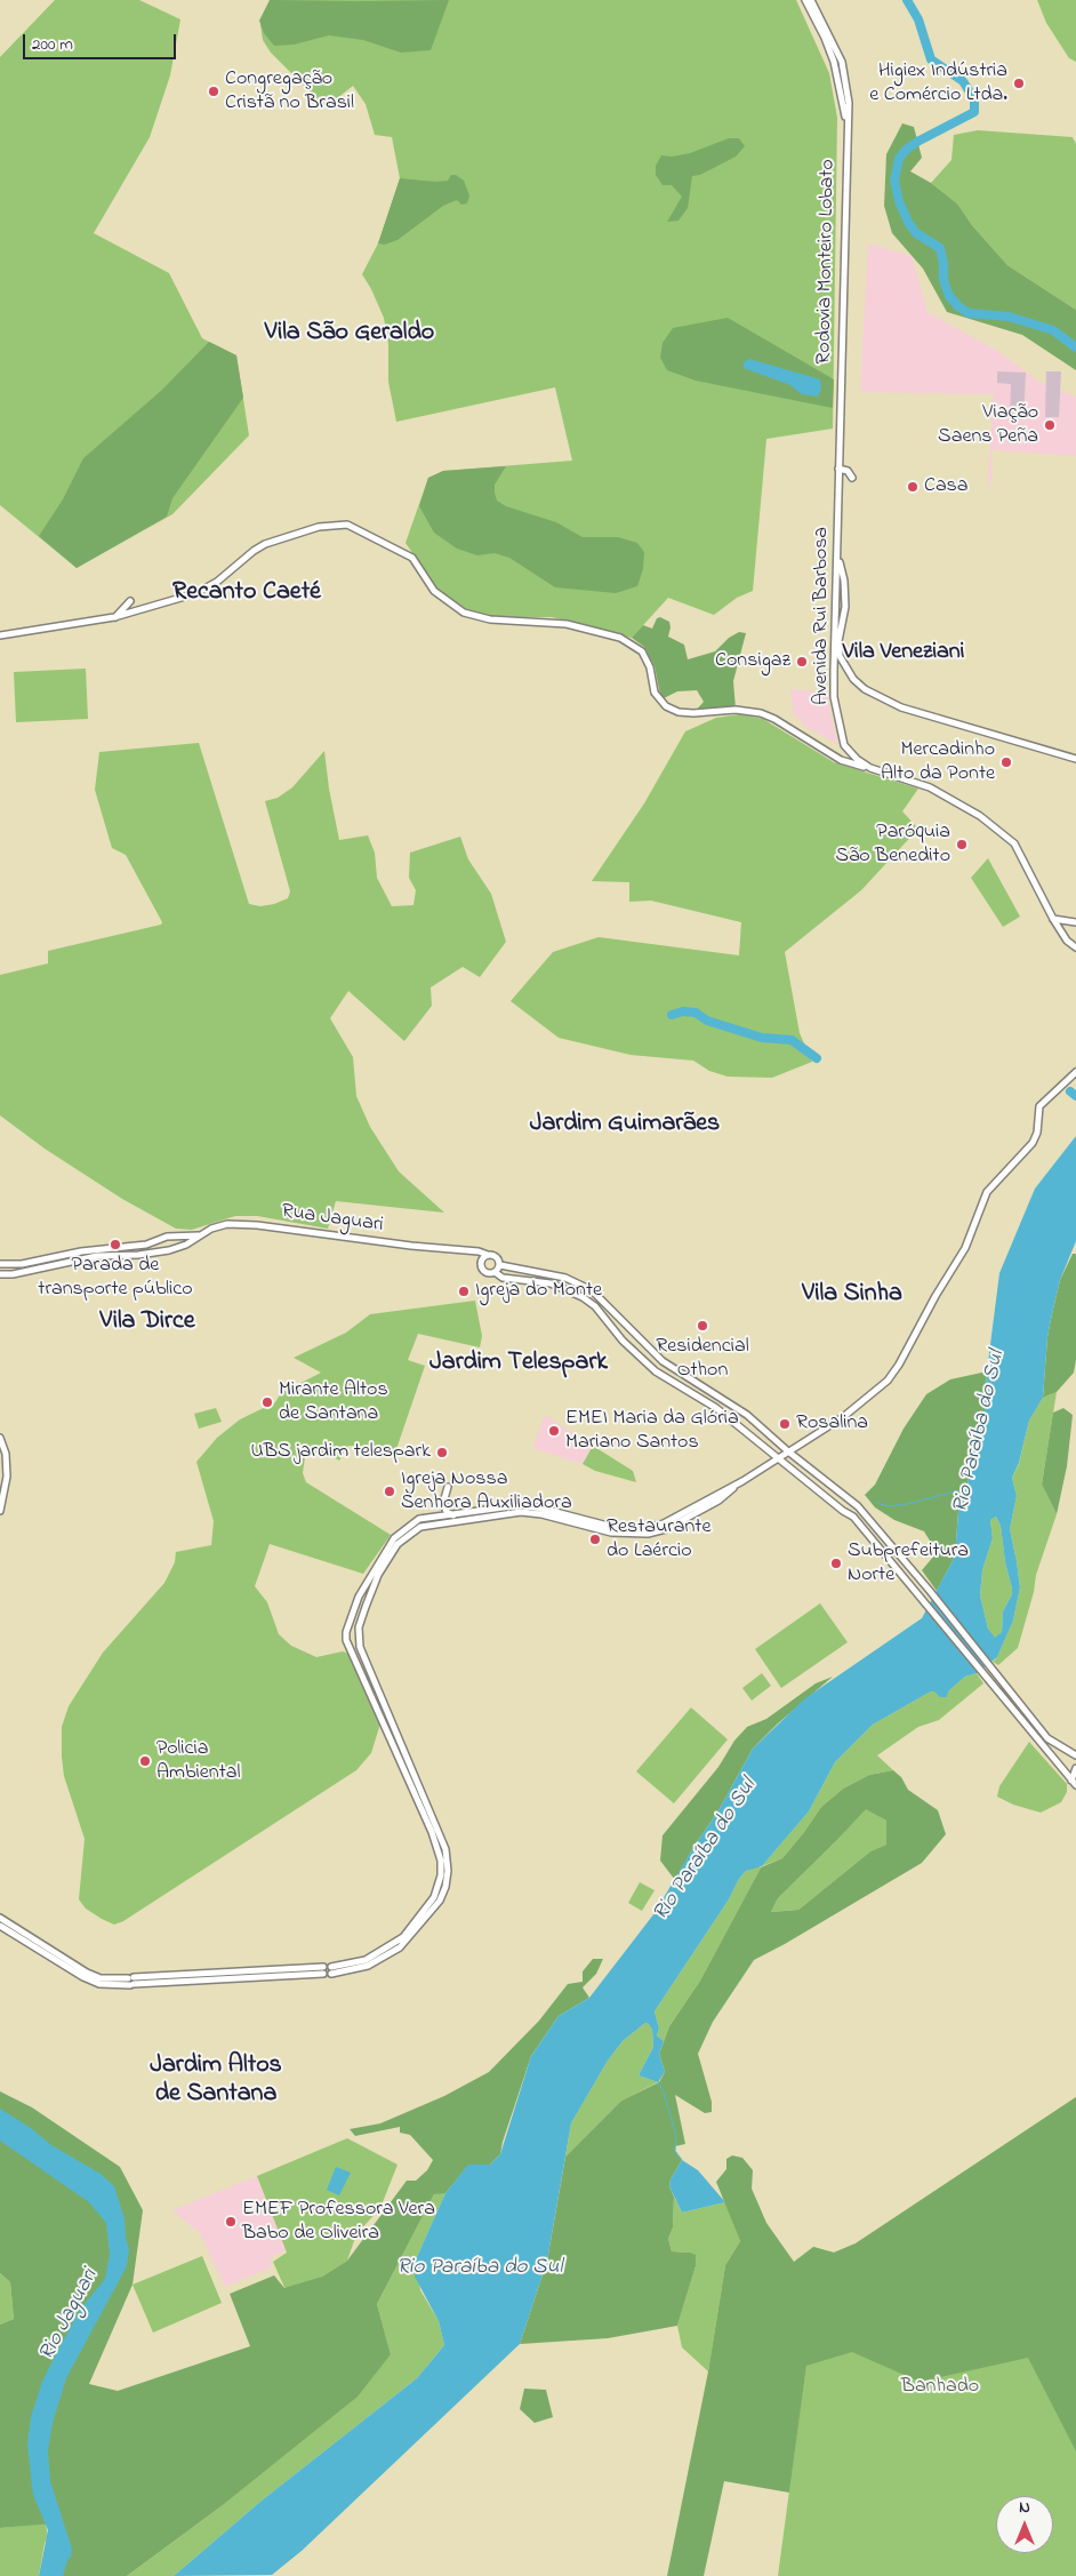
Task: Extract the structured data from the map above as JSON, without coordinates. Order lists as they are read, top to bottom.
{
  "streets": {
    "street": ["Rodovia Monteiro Lobato", "Avenida Rui Barbosa", "Rua Jaguari"]
  },
  "crossings": [
    ["Rodovia Monteiro Lobato", "Avenida Rui Barbosa"]
  ],
  "districts": [
    "Vila São Geraldo",
    "Recanto Caeté",
    "Vila Veneziani",
    "Jardim Guimarães",
    "Vila Sinha",
    "Vila Dirce",
    "Jardim Telespark",
    "Jardim Altos de Santana"
  ],
  "water": ["Rio Paraíba do Sul", "Rio Jaguari"],
  "parks": ["Banhado"],
  "places": [
    "Higiex Indústria e Comércio Ltda.",
    "Congregação Cristã no Brasil",
    "Viação Saens Peña",
    "Casa",
    "Consigaz",
    "Mercadinho Alto da Ponte",
    "Paróquia São Benedito",
    "Parada de transporte público",
    "Igreja do Monte",
    "Residencial Othon",
    "Mirante Altos de Santana",
    "Rosalina",
    "EMEI Maria da Glória Mariano Santos",
    "UBS jardim telespark",
    "Igreja Nossa Senhora Auxiliadora",
    "Restaurante do Laércio",
    "Subprefeitura Norte",
    "Policia Ambiental",
    "EMEF Professora Vera Babo de Oliveira"
  ],
  "scale_bar": "200 m",
  "north": "top"
}
